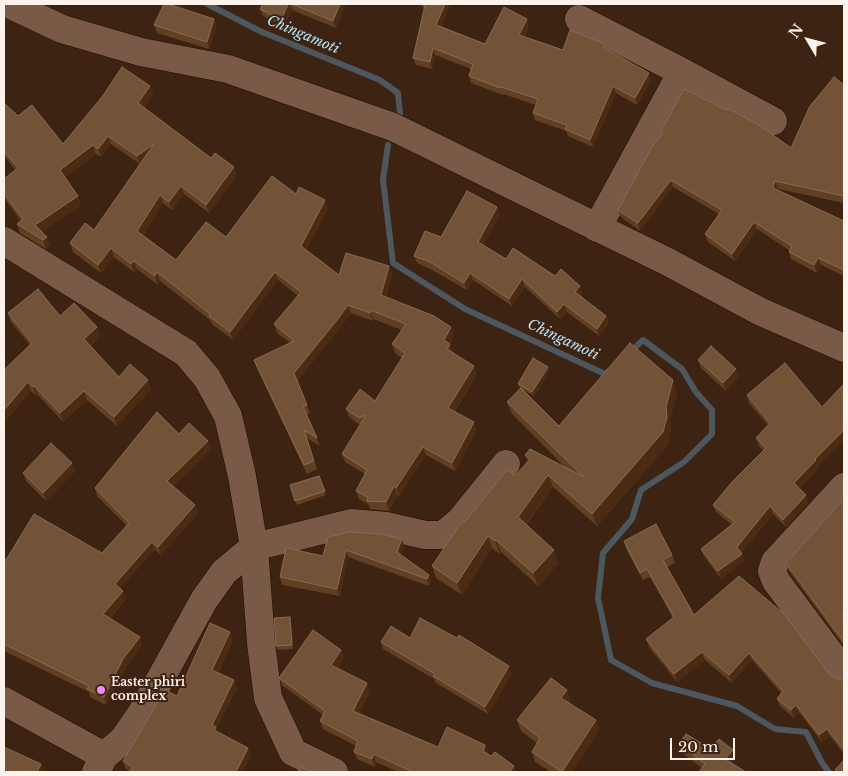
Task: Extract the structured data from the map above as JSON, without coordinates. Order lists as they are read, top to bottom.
{
  "water": ["Chingamoti"],
  "places": ["Easter phiri complex"],
  "scale_bar": "20 m",
  "north": "top left"
}
